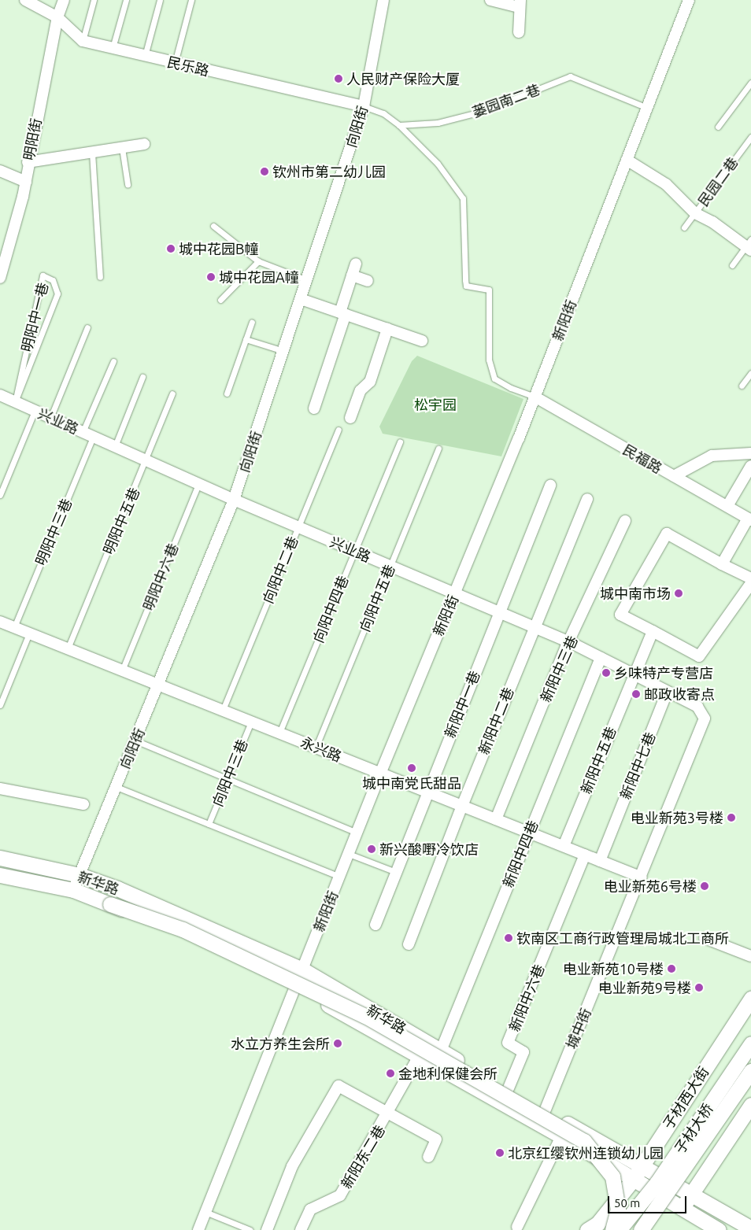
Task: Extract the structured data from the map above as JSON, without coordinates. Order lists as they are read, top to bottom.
{
  "streets": {
    "street": [
      "民乐路",
      "向阳街",
      "明阳街",
      "新阳街",
      "兴业路",
      "民福路",
      "新阳中三巷",
      "新阳中一巷",
      "新阳中二巷",
      "永兴路",
      "新阳中五巷",
      "新阳中七巷",
      "新阳中四巷",
      "新华路",
      "新阳中六巷",
      "城中街",
      "子材西大街",
      "子材大桥",
      "新阳东二巷"
    ],
    "lane": [
      "蒌园南二巷",
      "民园二巷",
      "明阳中一巷",
      "明阳中五巷",
      "明阳中三巷",
      "向阳中二巷",
      "明阳中六巷",
      "向阳中五巷",
      "向阳中四巷",
      "向阳中三巷"
    ]
  },
  "crossings": [
    ["民乐路", "向阳街"],
    ["民乐路", "明阳街"],
    ["蒌园南二巷", "新阳街"],
    ["向阳街", "兴业路"],
    ["向阳街", "永兴路"],
    ["向阳街", "新华路"],
    ["明阳中一巷", "兴业路"],
    ["新阳街", "兴业路"],
    ["新阳街", "民福路"],
    ["新阳街", "永兴路"],
    ["新阳街", "新华路"],
    ["兴业路", "明阳中五巷"],
    ["兴业路", "明阳中三巷"],
    ["兴业路", "向阳中二巷"],
    ["兴业路", "明阳中六巷"],
    ["兴业路", "向阳中五巷"],
    ["兴业路", "向阳中四巷"],
    ["兴业路", "新阳中三巷"],
    ["兴业路", "新阳中一巷"],
    ["兴业路", "新阳中二巷"],
    ["兴业路", "新阳中五巷"],
    ["兴业路", "新阳中七巷"],
    ["兴业路", "新阳中四巷"],
    ["兴业路", "城中街"],
    ["明阳中五巷", "永兴路"],
    ["明阳中三巷", "永兴路"],
    ["向阳中二巷", "永兴路"],
    ["明阳中六巷", "永兴路"],
    ["向阳中五巷", "永兴路"],
    ["向阳中四巷", "永兴路"],
    ["新阳中三巷", "永兴路"],
    ["新阳中一巷", "永兴路"],
    ["新阳中二巷", "永兴路"],
    ["永兴路", "新阳中五巷"],
    ["永兴路", "新阳中七巷"],
    ["永兴路", "向阳中三巷"],
    ["永兴路", "新阳中四巷"],
    ["永兴路", "新阳中六巷"],
    ["永兴路", "城中街"],
    ["新阳中四巷", "新华路"],
    ["新华路", "新阳中六巷"],
    ["新华路", "城中街"],
    ["新华路", "子材西大街"],
    ["新华路", "新阳东二巷"]
  ],
  "parks": ["松宇园"],
  "places": [
    "人民财产保险大厦",
    "钦州市第二幼儿园",
    "城中花园B幢",
    "城中花园A幢",
    "城中南市场",
    "乡味特产专营店",
    "邮政收寄点",
    "城中南党氏甜品",
    "电业新苑3号楼",
    "新兴酸嘢冷饮店",
    "电业新苑6号楼",
    "钦南区工商行政管理局城北工商所",
    "电业新苑10号楼",
    "电业新苑9号楼",
    "水立方养生会所",
    "金地利保健会所",
    "北京红缨钦州连锁幼儿园"
  ],
  "scale_bar": "50 m"
}
